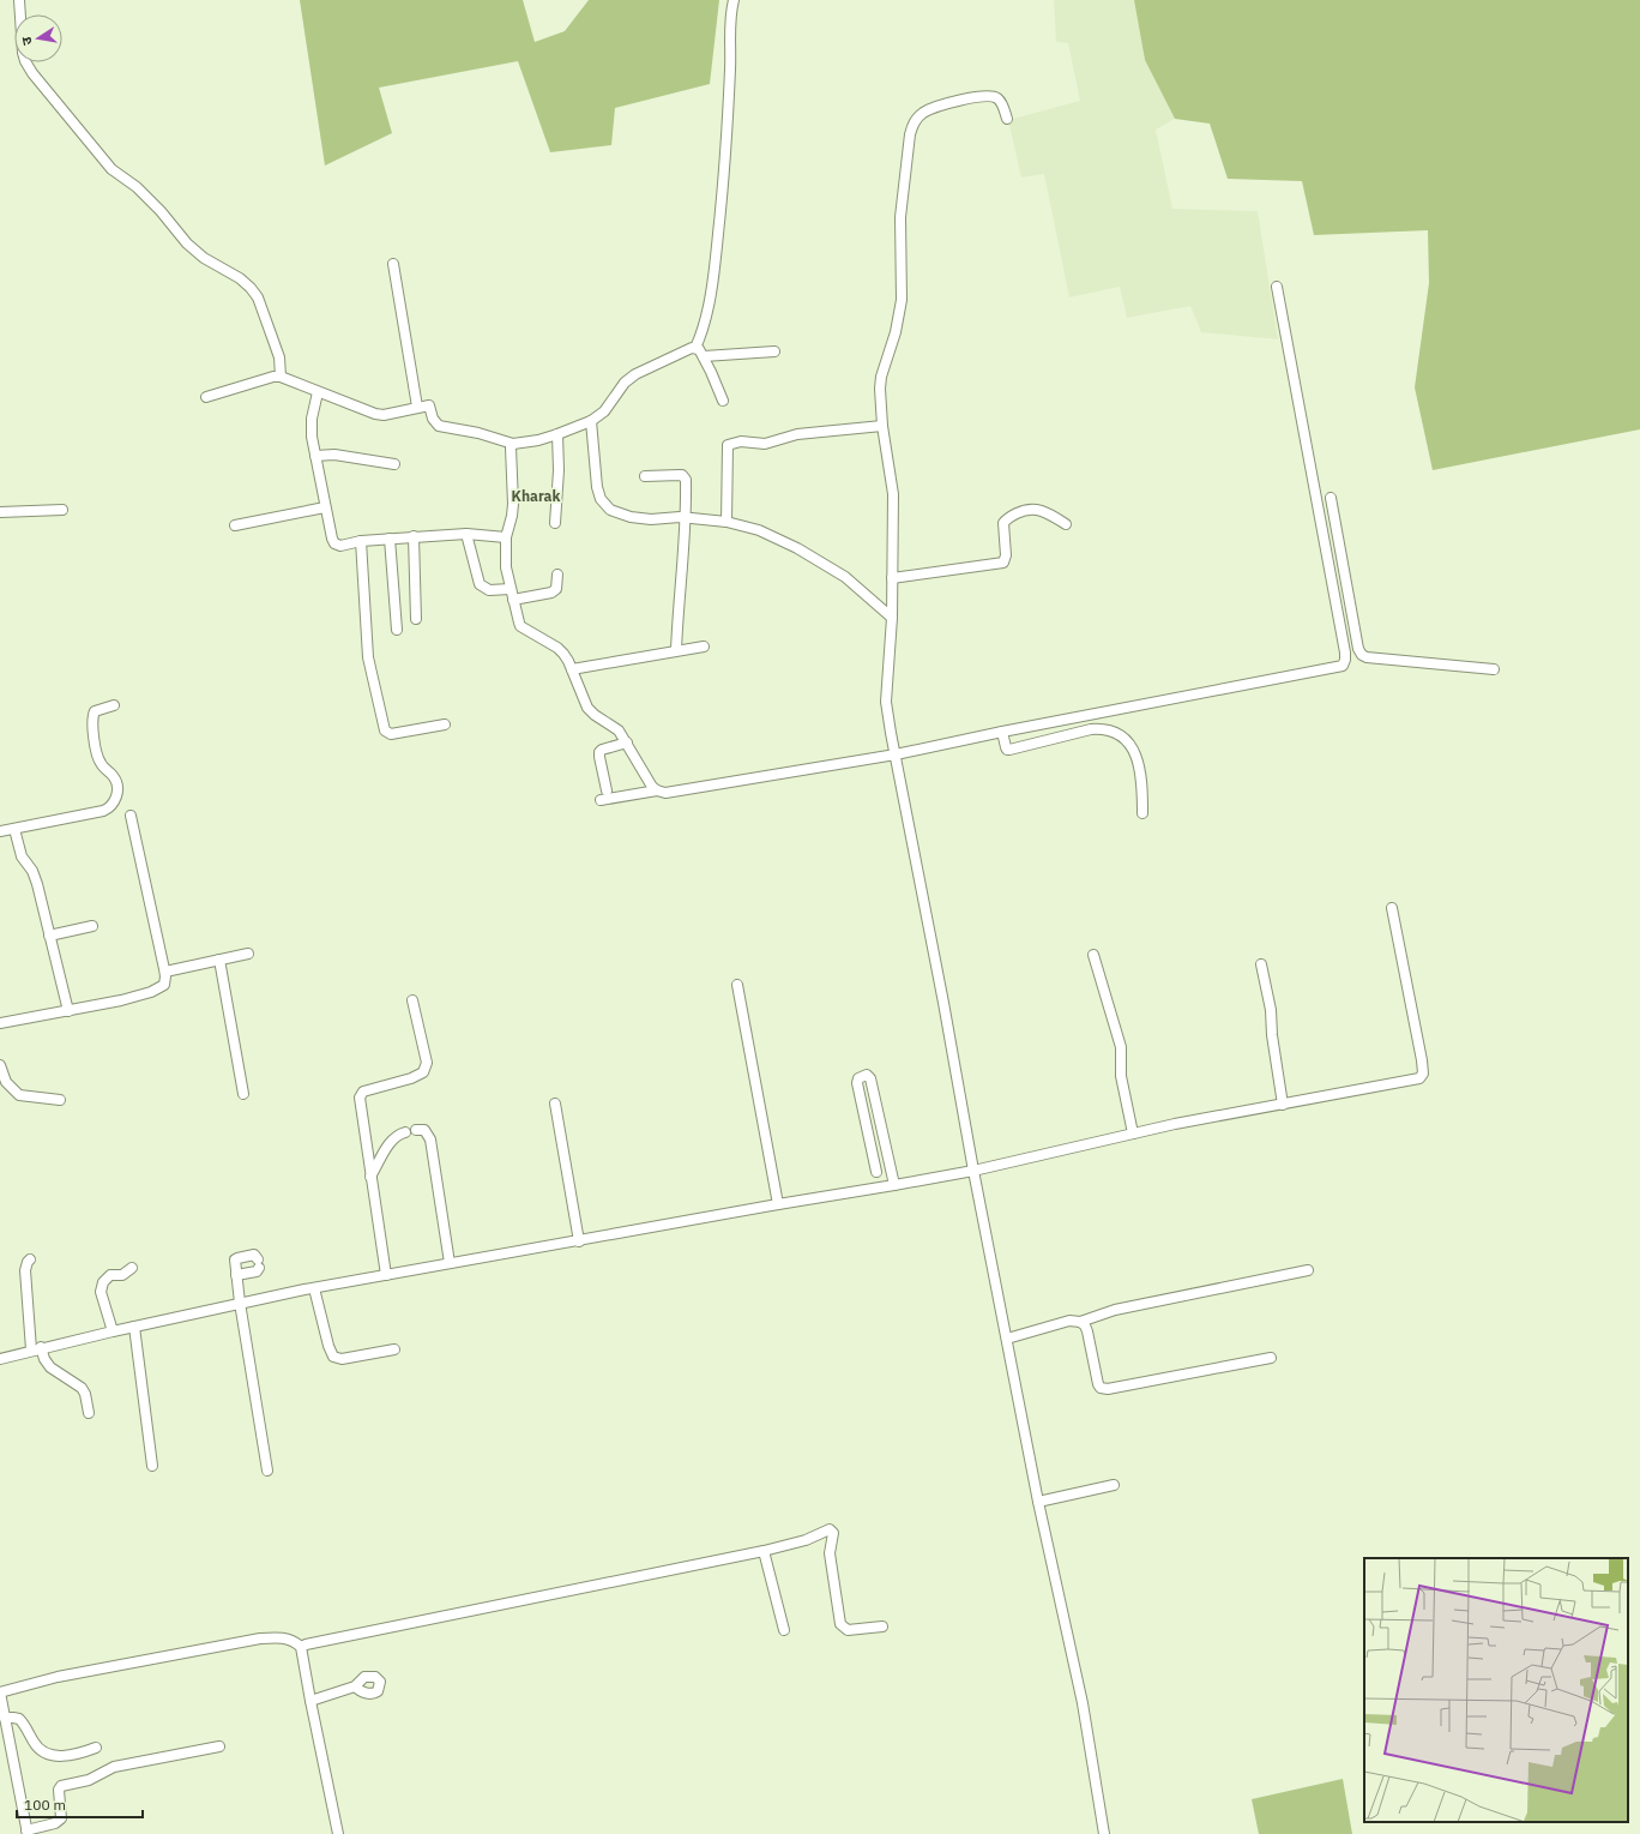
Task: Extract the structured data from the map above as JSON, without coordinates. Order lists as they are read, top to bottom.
{
  "districts": ["Kharak"],
  "scale_bar": "100 m",
  "north": "left"
}
